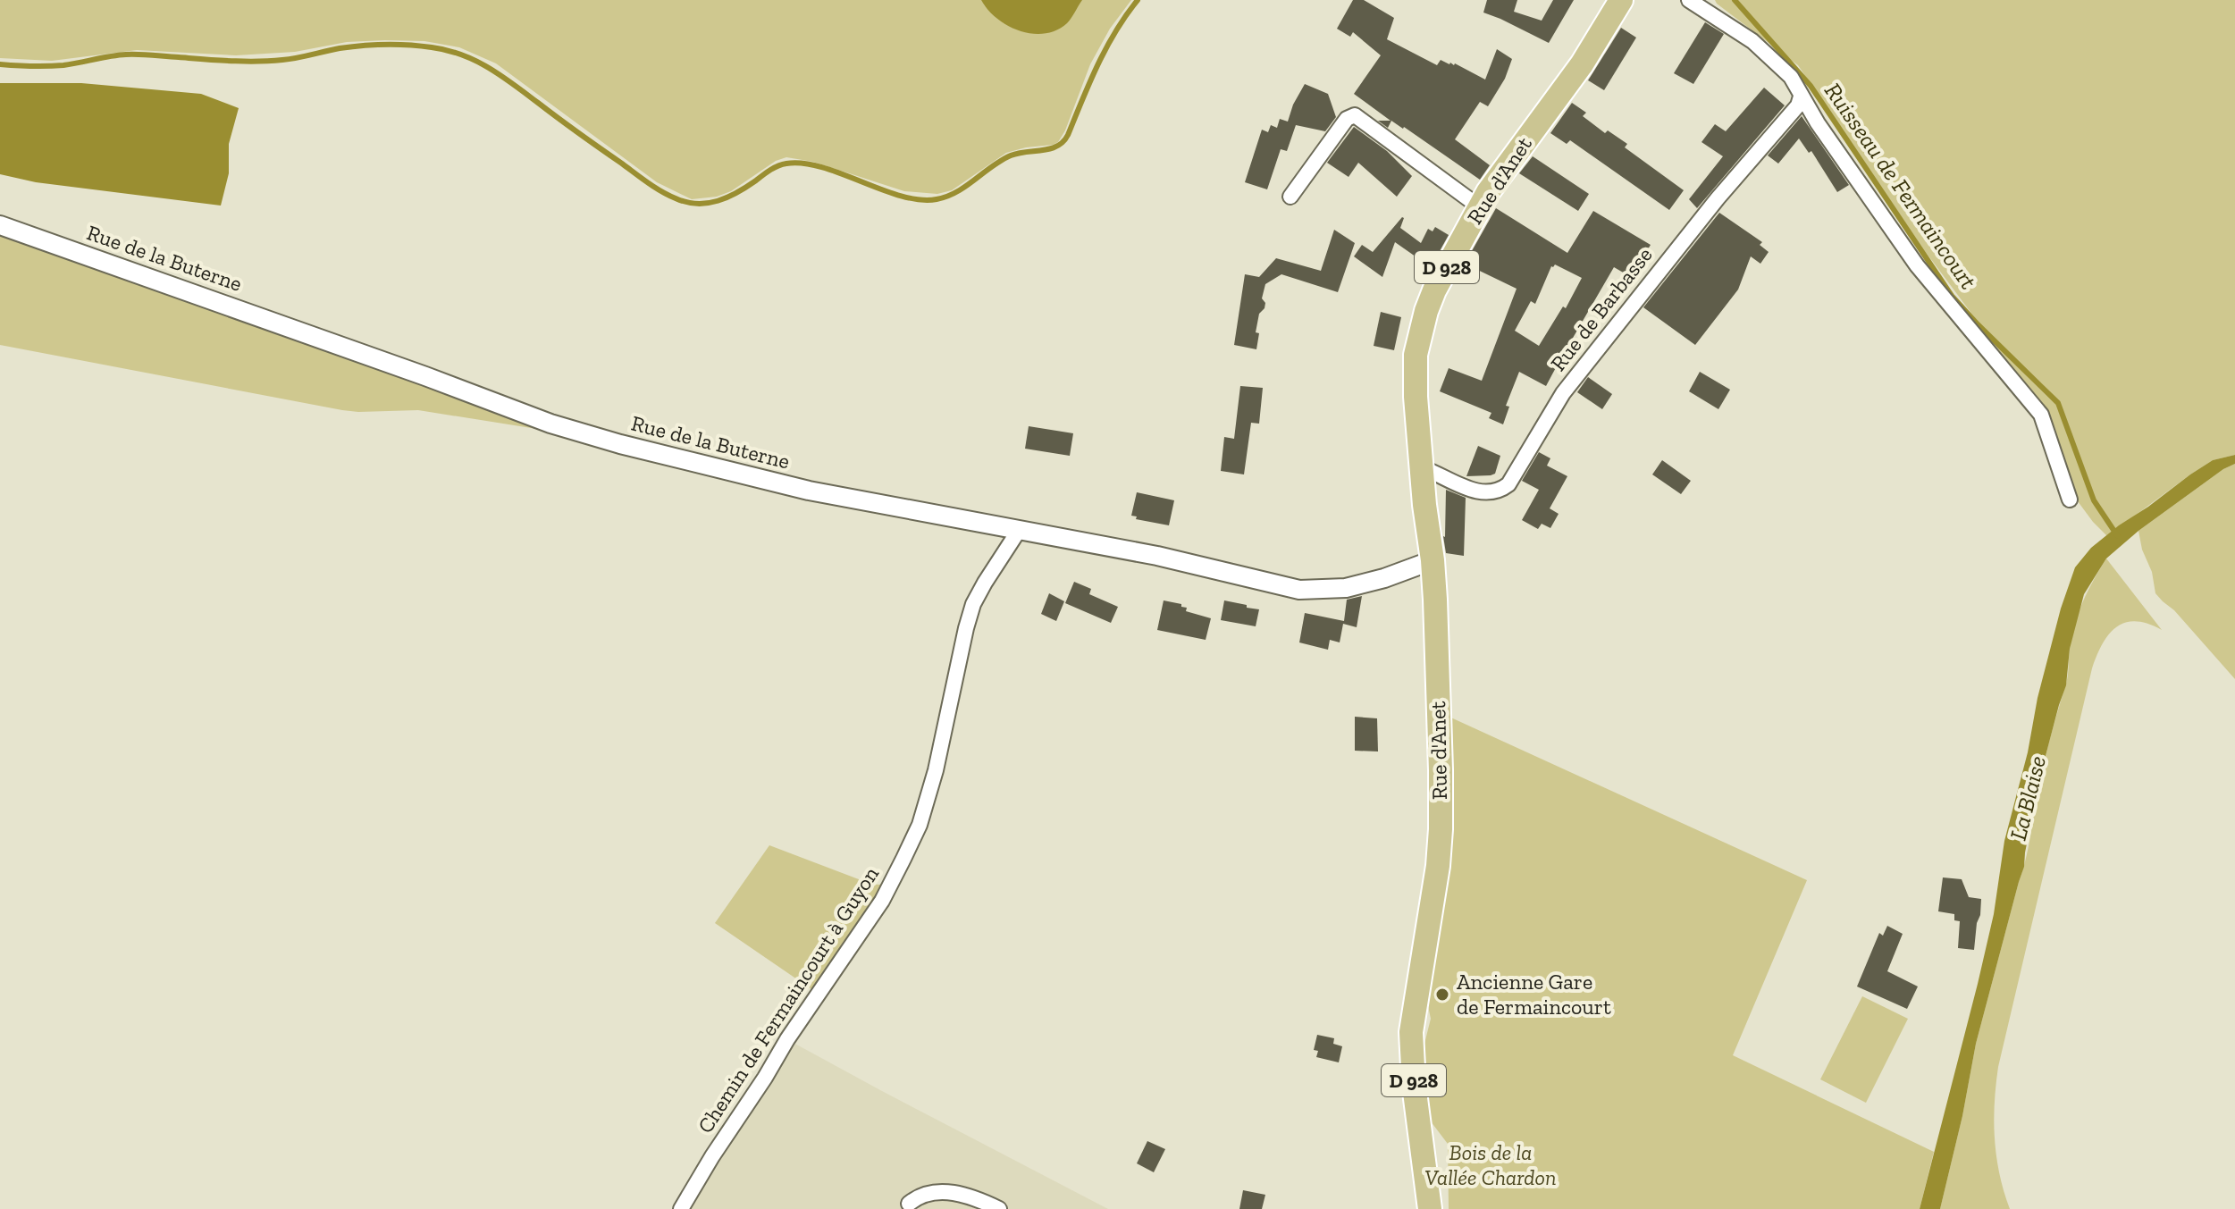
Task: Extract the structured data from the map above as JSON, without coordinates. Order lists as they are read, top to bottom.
{
  "streets": {
    "main road": ["Rue d'Anet", "D 928"],
    "street": ["Rue de la Buterne", "Rue de Barbasse", "Chemin de Fermaincourt à Guyon"]
  },
  "crossings": [
    ["Rue d'Anet", "Rue de la Buterne"],
    ["Rue d'Anet", "Rue de Barbasse"],
    ["Rue de la Buterne", "Chemin de Fermaincourt à Guyon"]
  ],
  "water": ["Ruisseau de Fermaincourt", "La Blaise"],
  "parks": ["Bois de la Vallée Chardon"],
  "places": ["Ancienne Gare de Fermaincourt"]
}
